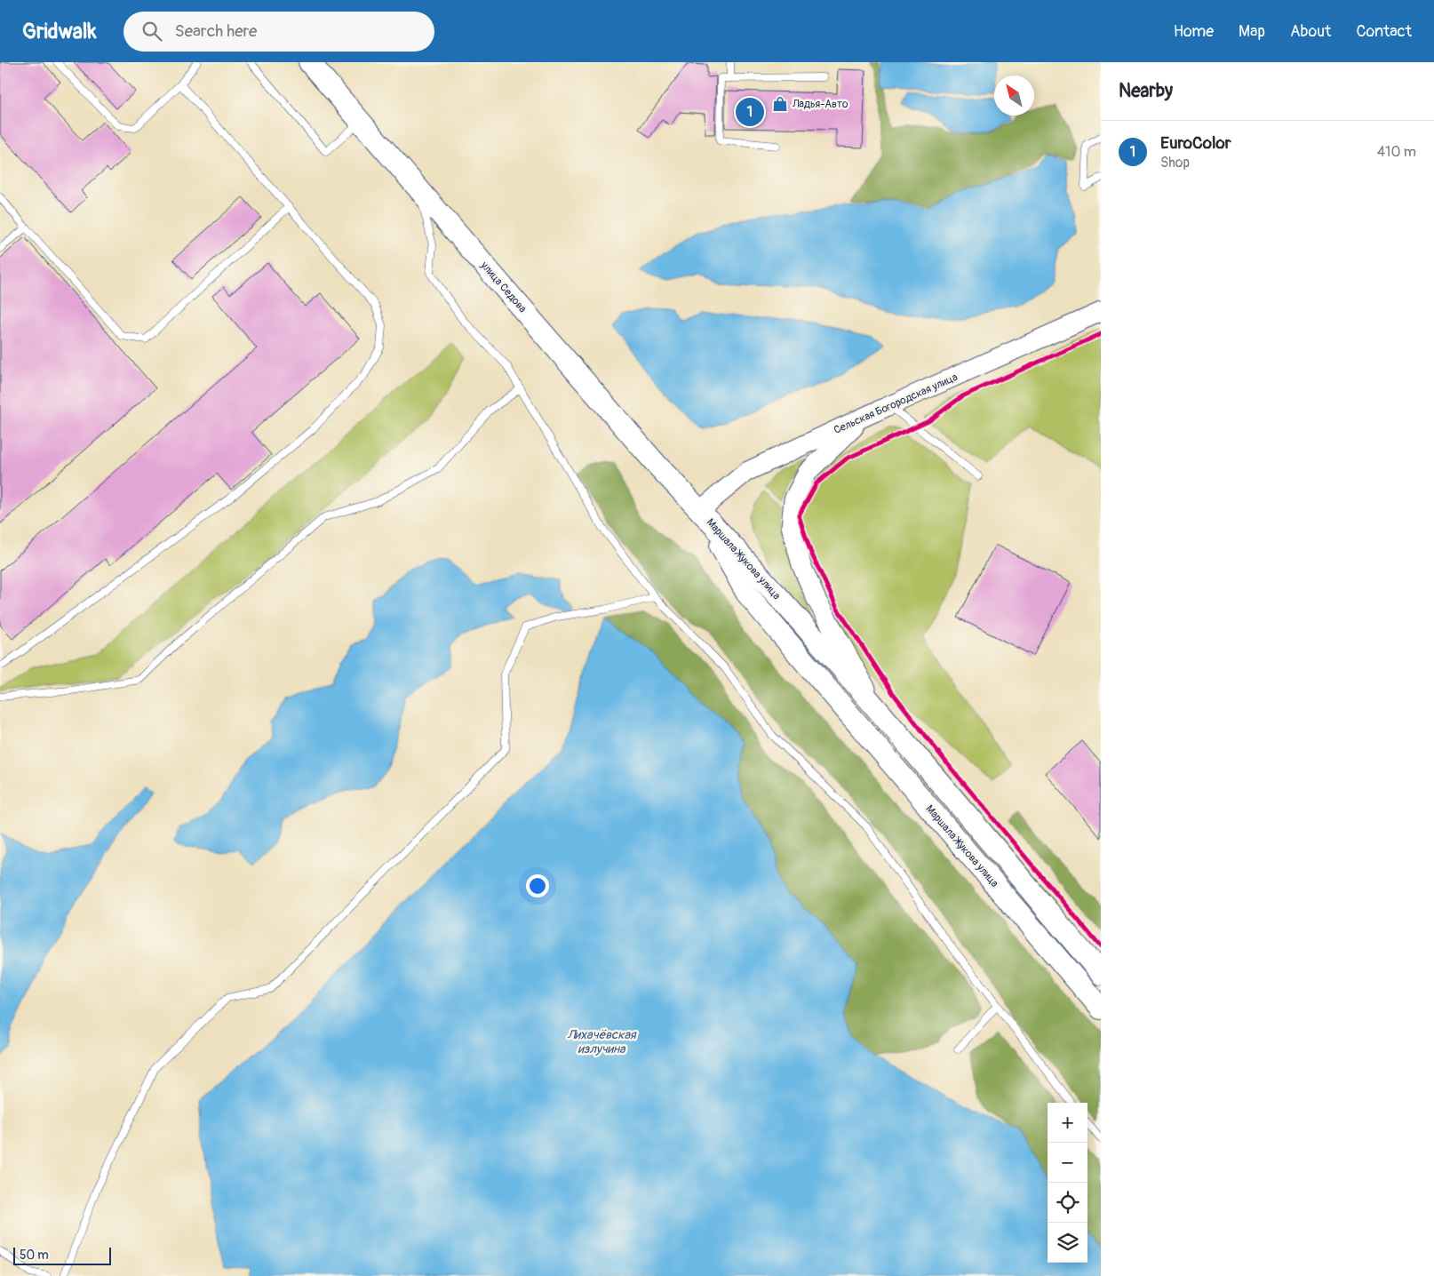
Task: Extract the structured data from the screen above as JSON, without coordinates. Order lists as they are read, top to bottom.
{
  "streets": {
    "main road": ["улица Седова", "Сельская Богородская улица", "Маршала Жукова улица"]
  },
  "crossings": [
    ["улица Седова", "Сельская Богородская улица"],
    ["улица Седова", "Маршала Жукова улица"],
    ["Сельская Богородская улица", "Маршала Жукова улица"]
  ],
  "water": ["Лихачёвская излучина"],
  "places": {
    "shop": ["Ладья-Авто"]
  },
  "scale_bar": "50 m",
  "north": "top left",
  "page": {
    "header": "Gridwalk",
    "search": "Search here",
    "nav": [
      "Home",
      "Map",
      "About",
      "Contact"
    ],
    "heading": "Nearby",
    "pins": "1",
    "list": [
      {
        "mark": "1",
        "name": "EuroColor",
        "note": "Shop",
        "value": "410 m"
      }
    ],
    "map_buttons": ["+", "−"],
    "scale": "50 m"
  }
}
